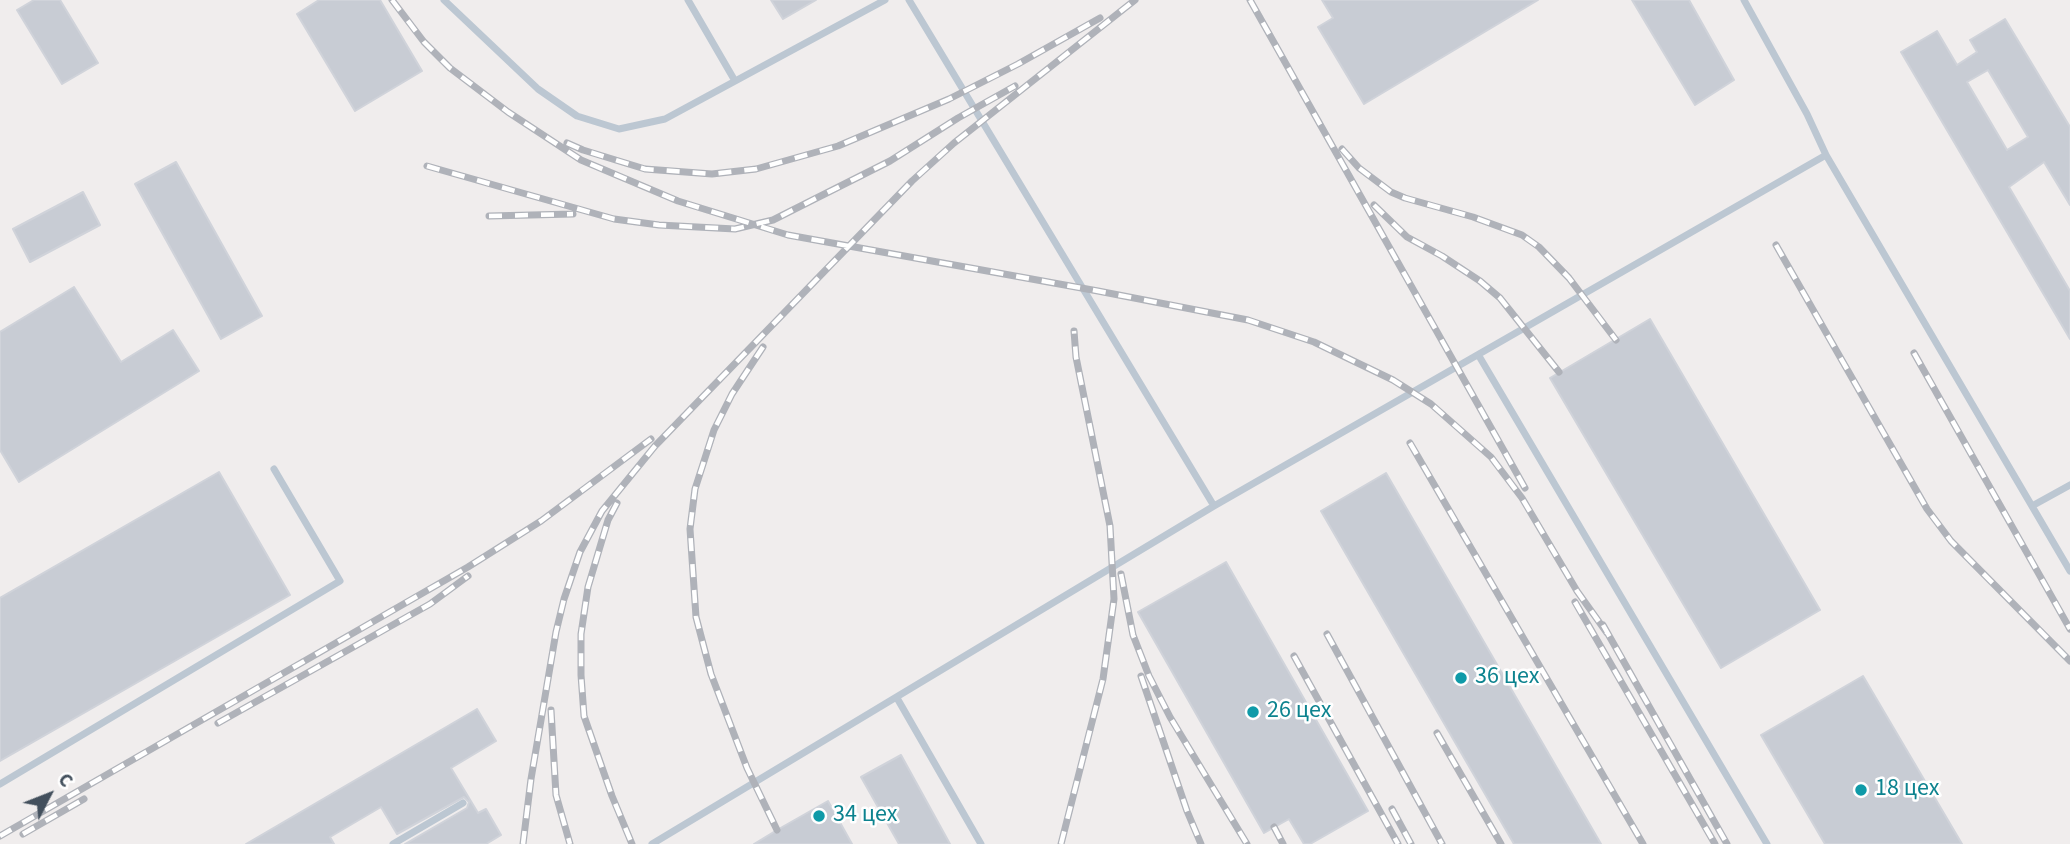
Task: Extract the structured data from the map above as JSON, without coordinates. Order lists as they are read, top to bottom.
{
  "places": [
    "36 цех",
    "26 цех",
    "18 цех",
    "34 цех"
  ],
  "north": "top right"
}
